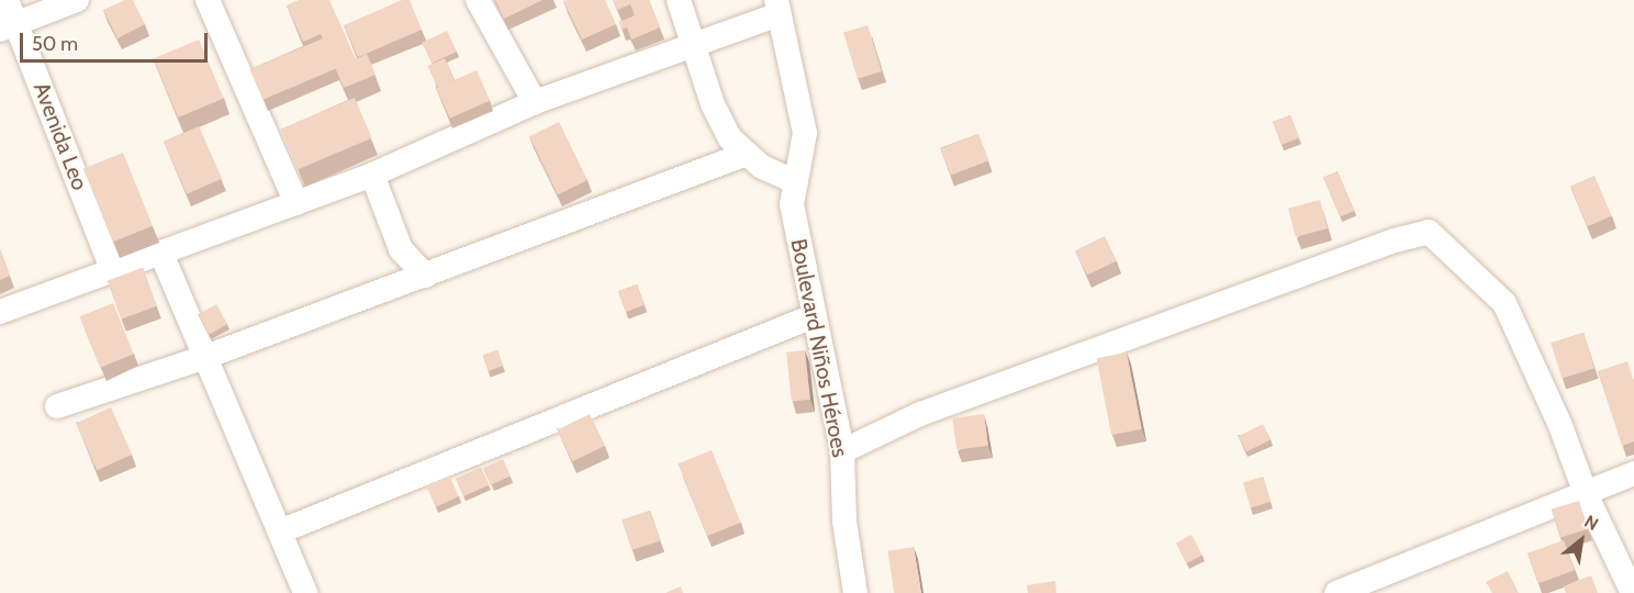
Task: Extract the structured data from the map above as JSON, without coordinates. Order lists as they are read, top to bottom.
{
  "streets": {
    "street": ["Avenida Leo", "Boulevard Niños Héroes"]
  },
  "scale_bar": "50 m",
  "north": "top right"
}
